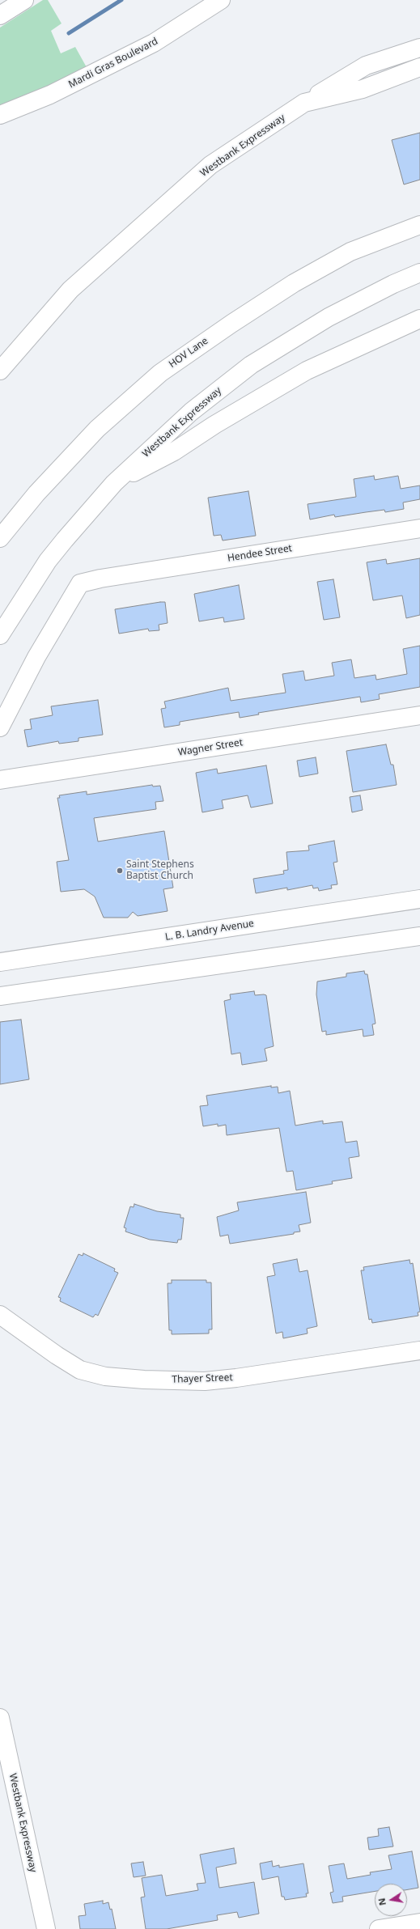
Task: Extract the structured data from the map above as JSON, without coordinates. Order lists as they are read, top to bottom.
{
  "streets": {
    "main road": [
      "Mardi Gras Boulevard",
      "Westbank Expressway",
      "HOV Lane",
      "Hendee Street",
      "Wagner Street",
      "L. B. Landry Avenue",
      "Thayer Street"
    ]
  },
  "places": ["Saint Stephens Baptist Church"],
  "north": "left"
}
